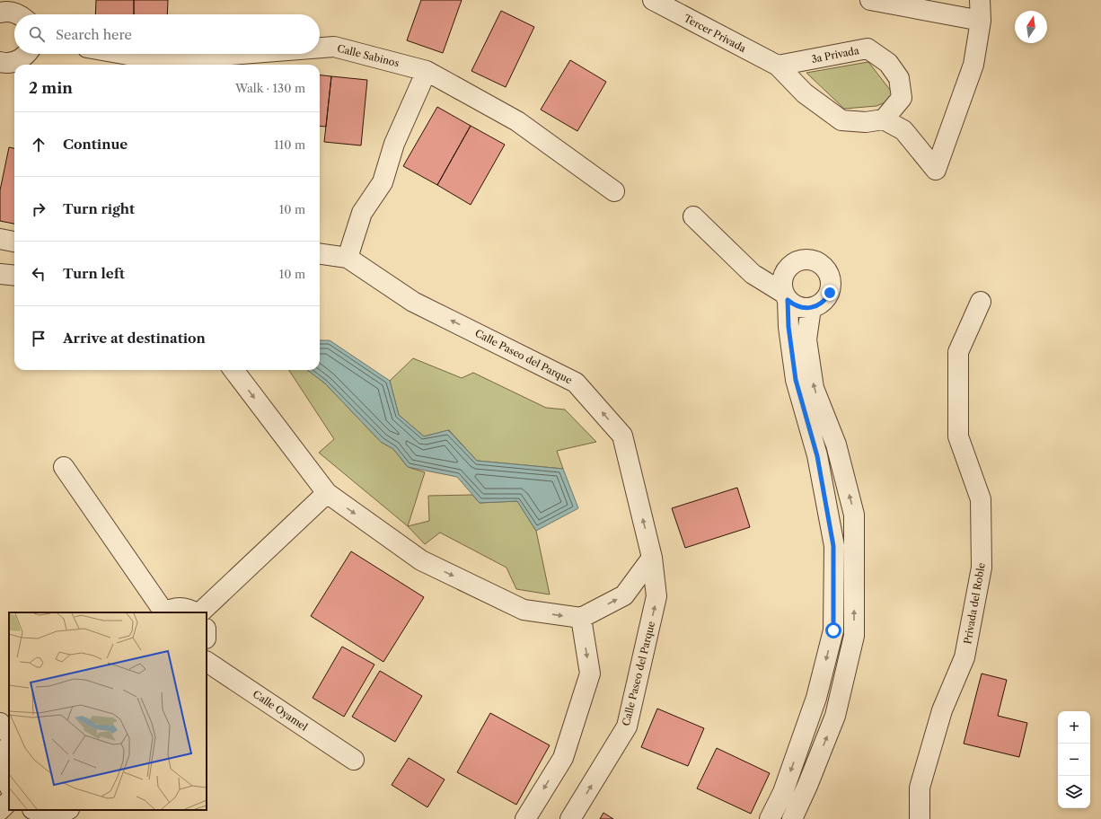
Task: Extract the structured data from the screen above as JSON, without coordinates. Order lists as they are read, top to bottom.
{
  "streets": {
    "street": [
      "Tercer Privada",
      "3a Privada",
      "Calle Sabinos",
      "Calle Paseo del Parque",
      "Privada del Roble",
      "Calle Oyamel"
    ]
  },
  "crossings": [
    ["Tercer Privada", "3a Privada"]
  ],
  "one_way": ["Calle Paseo del Parque"],
  "north": "top",
  "page": {
    "search": "Search here",
    "heading": ["2 min", "Walk · 130 m"],
    "list": [
      ["Continue", "110 m"],
      ["Turn right", "10 m"],
      ["Turn left", "10 m"],
      "Arrive at destination"
    ],
    "map_buttons": ["+", "−"]
  }
}
